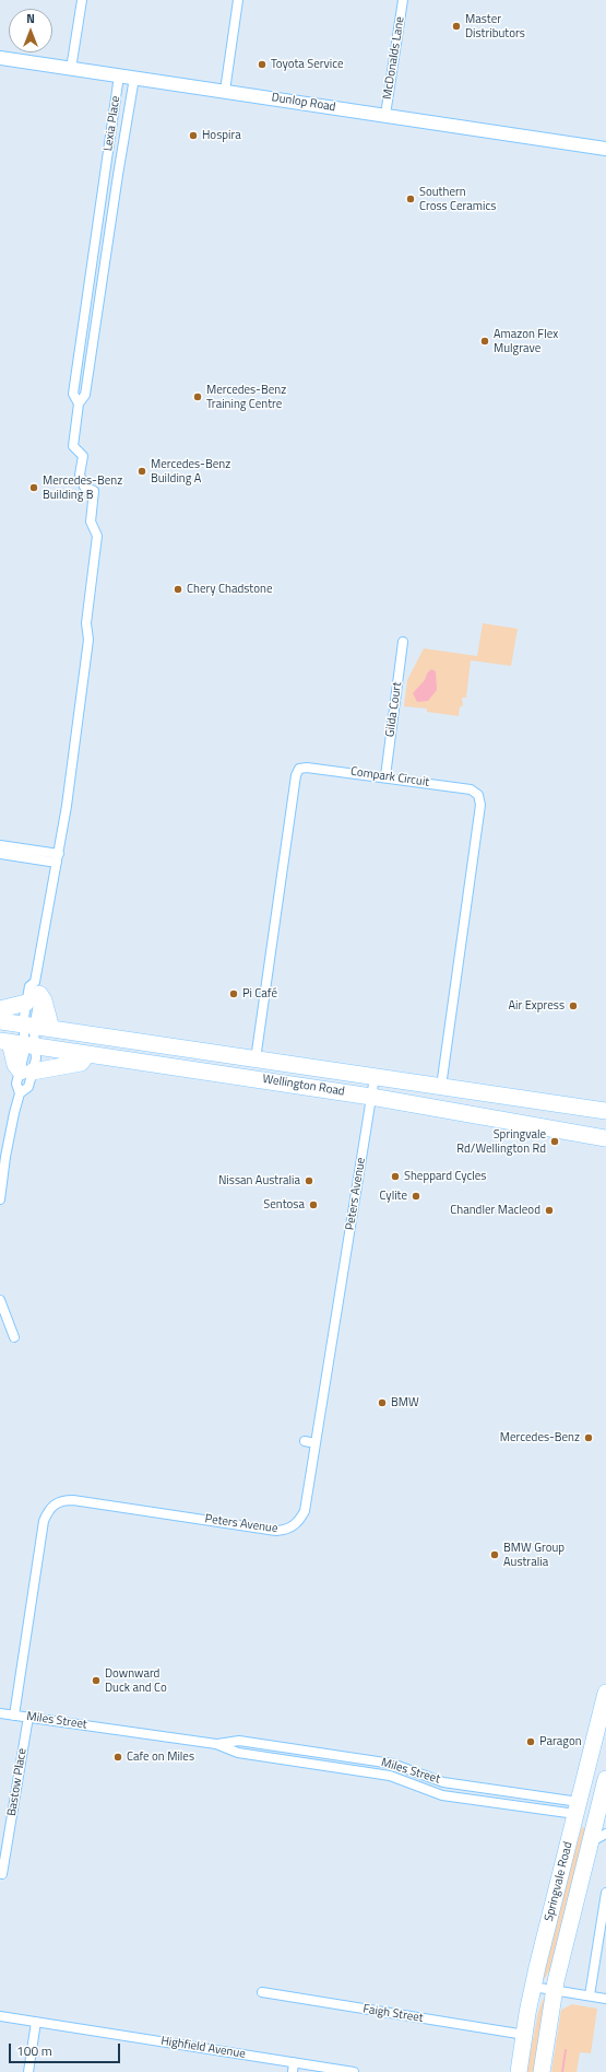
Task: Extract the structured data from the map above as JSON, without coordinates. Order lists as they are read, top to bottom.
{
  "streets": {
    "highway": ["Wellington Road", "Springvale Road"],
    "street": [
      "McDonalds Lane",
      "Dunlop Road",
      "Lexia Place",
      "Gilda Court",
      "Compark Circuit",
      "Peters Avenue",
      "Miles Street",
      "Bastow Place",
      "Faigh Street",
      "Highfield Avenue"
    ]
  },
  "crossings": [
    ["McDonalds Lane", "Dunlop Road"],
    ["Dunlop Road", "Lexia Place"],
    ["Gilda Court", "Compark Circuit"],
    ["Compark Circuit", "Wellington Road"],
    ["Wellington Road", "Peters Avenue"],
    ["Peters Avenue", "Miles Street"],
    ["Miles Street", "Bastow Place"],
    ["Miles Street", "Springvale Road"],
    ["Springvale Road", "Faigh Street"]
  ],
  "places": [
    "Master Distributors",
    "Toyota Service",
    "Hospira",
    "Southern Cross Ceramics",
    "Amazon Flex Mulgrave",
    "Mercedes-Benz Training Centre",
    "Mercedes-Benz Building A",
    "Mercedes-Benz Building B",
    "Chery Chadstone",
    "Pi Café",
    "Air Express",
    "Springvale Rd/Wellington Rd",
    "Sheppard Cycles",
    "Nissan Australia",
    "Cylite",
    "Sentosa",
    "Chandler Macleod",
    "BMW",
    "Mercedes-Benz",
    "BMW Group Australia",
    "Downward Duck and Co",
    "Paragon",
    "Cafe on Miles"
  ],
  "scale_bar": "100 m",
  "north": "top"
}
